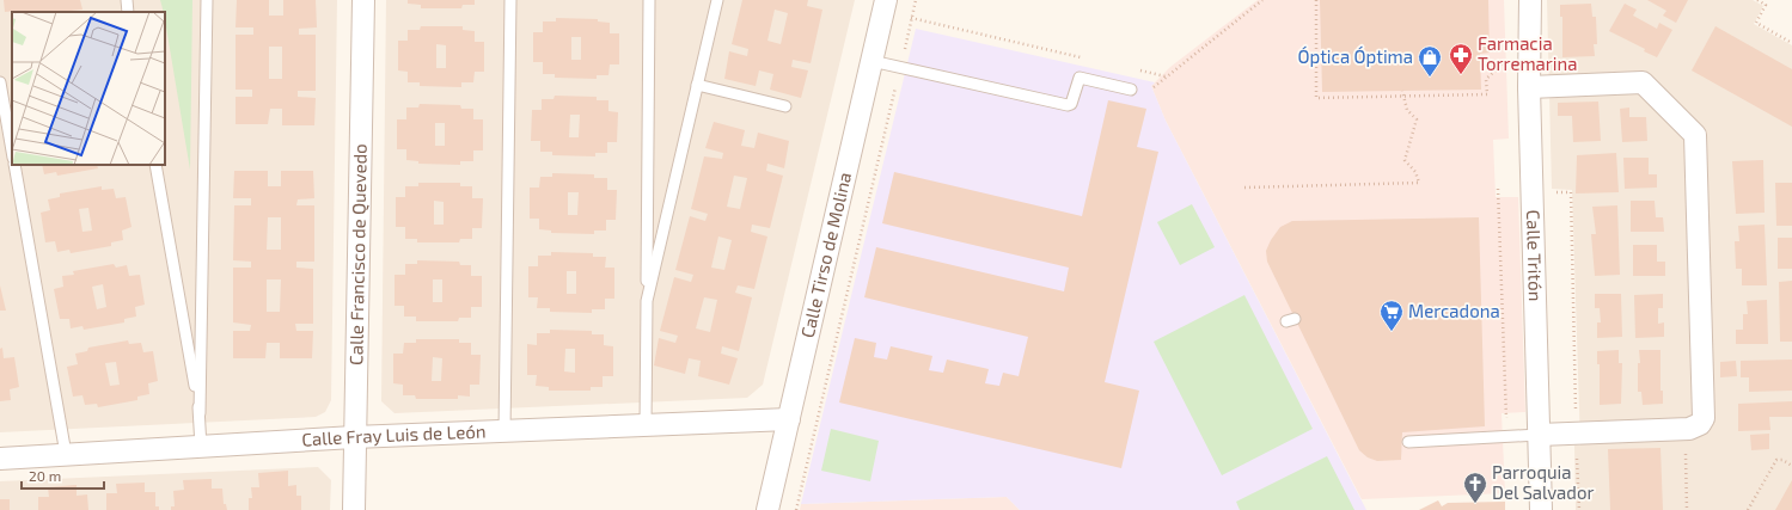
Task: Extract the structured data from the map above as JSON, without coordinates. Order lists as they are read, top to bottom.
{
  "streets": {
    "street": [
      "Calle Francisco de Quevedo",
      "Calle Tirso de Molina",
      "Calle Tritón",
      "Calle Fray Luis de León"
    ]
  },
  "crossings": [
    ["Calle Francisco de Quevedo", "Calle Fray Luis de León"],
    ["Calle Tirso de Molina", "Calle Fray Luis de León"]
  ],
  "places": {
    "pharmacy": ["Farmacia Torremarina"],
    "shop": ["Óptica Óptima"],
    "supermarket": ["Mercadona"],
    "church": ["Parroquia Del Salvador"]
  },
  "scale_bar": "20 m"
}
